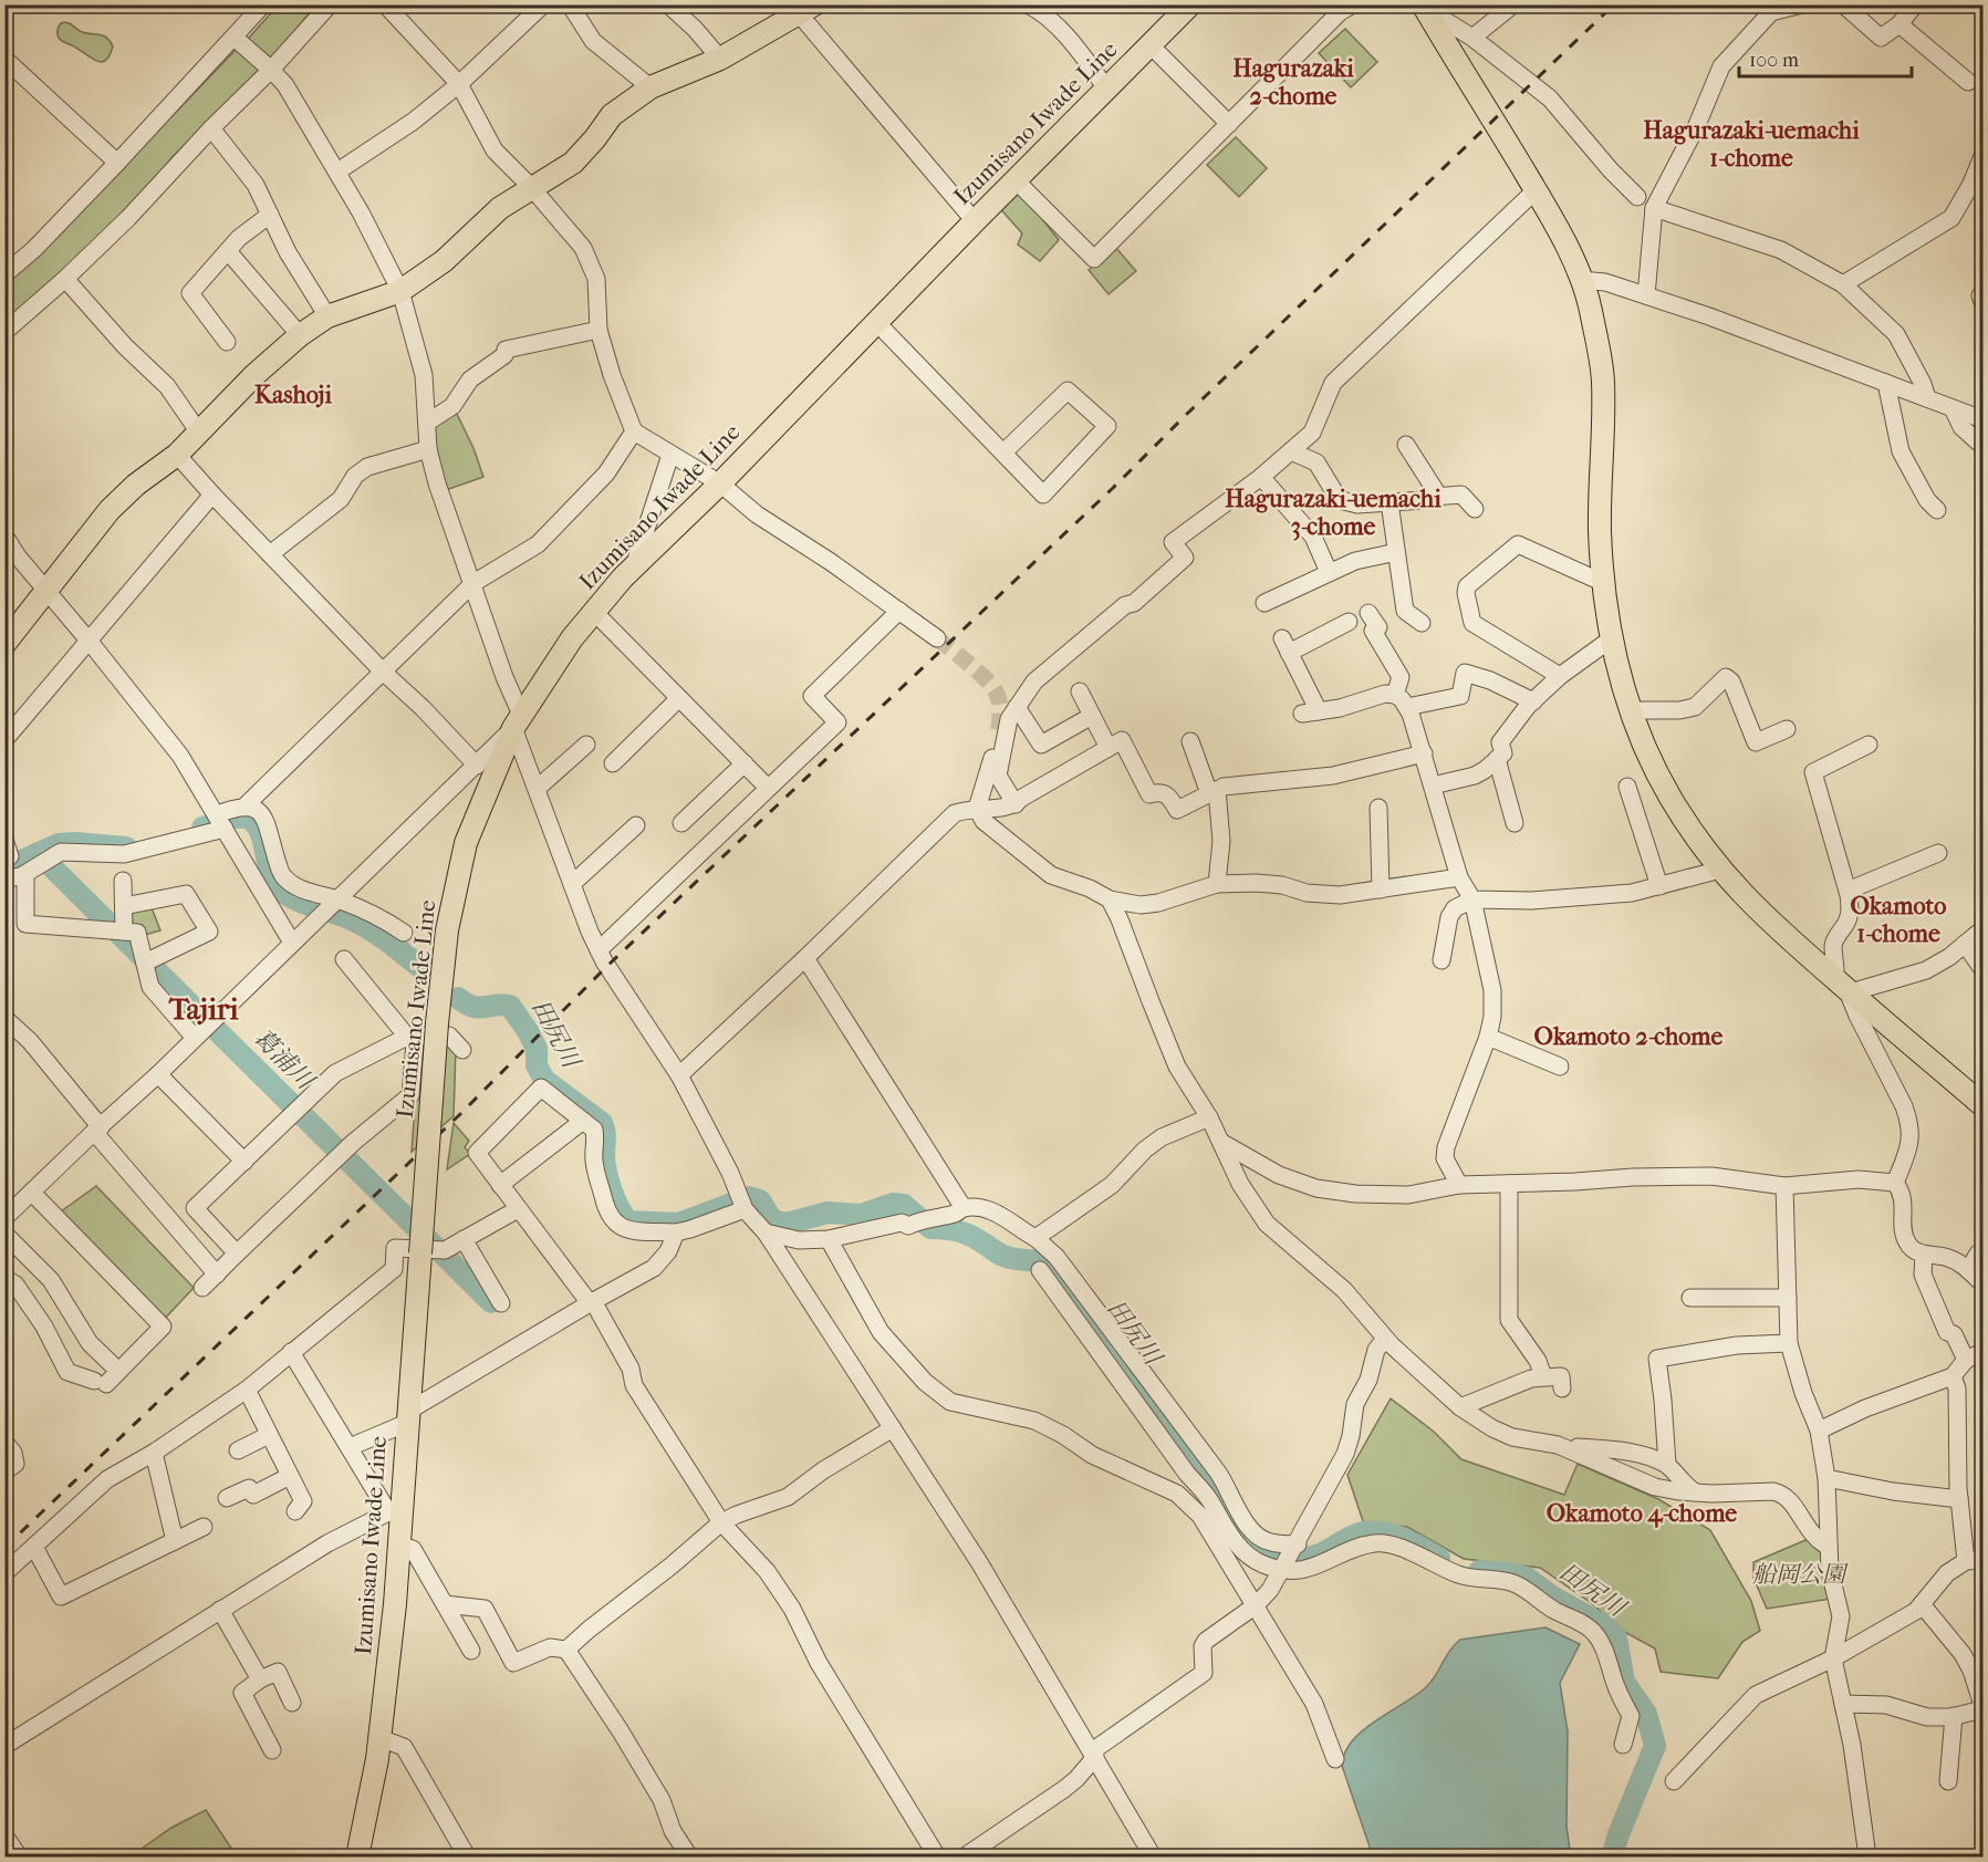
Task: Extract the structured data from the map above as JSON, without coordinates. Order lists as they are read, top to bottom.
{
  "streets": {
    "main road": ["Izumisano Iwade Line"]
  },
  "districts": [
    "Hagurazaki 2-chome",
    "Hagurazaki-uemachi 1-chome",
    "Kashoji",
    "Hagurazaki-uemachi 3-chome",
    "Okamoto 1-chome",
    "Tajiri",
    "Okamoto 2-chome",
    "Okamoto 4-chome"
  ],
  "water": ["田尻川", "葛浦川"],
  "parks": ["船岡公園"],
  "scale_bar": "100 m"
}
